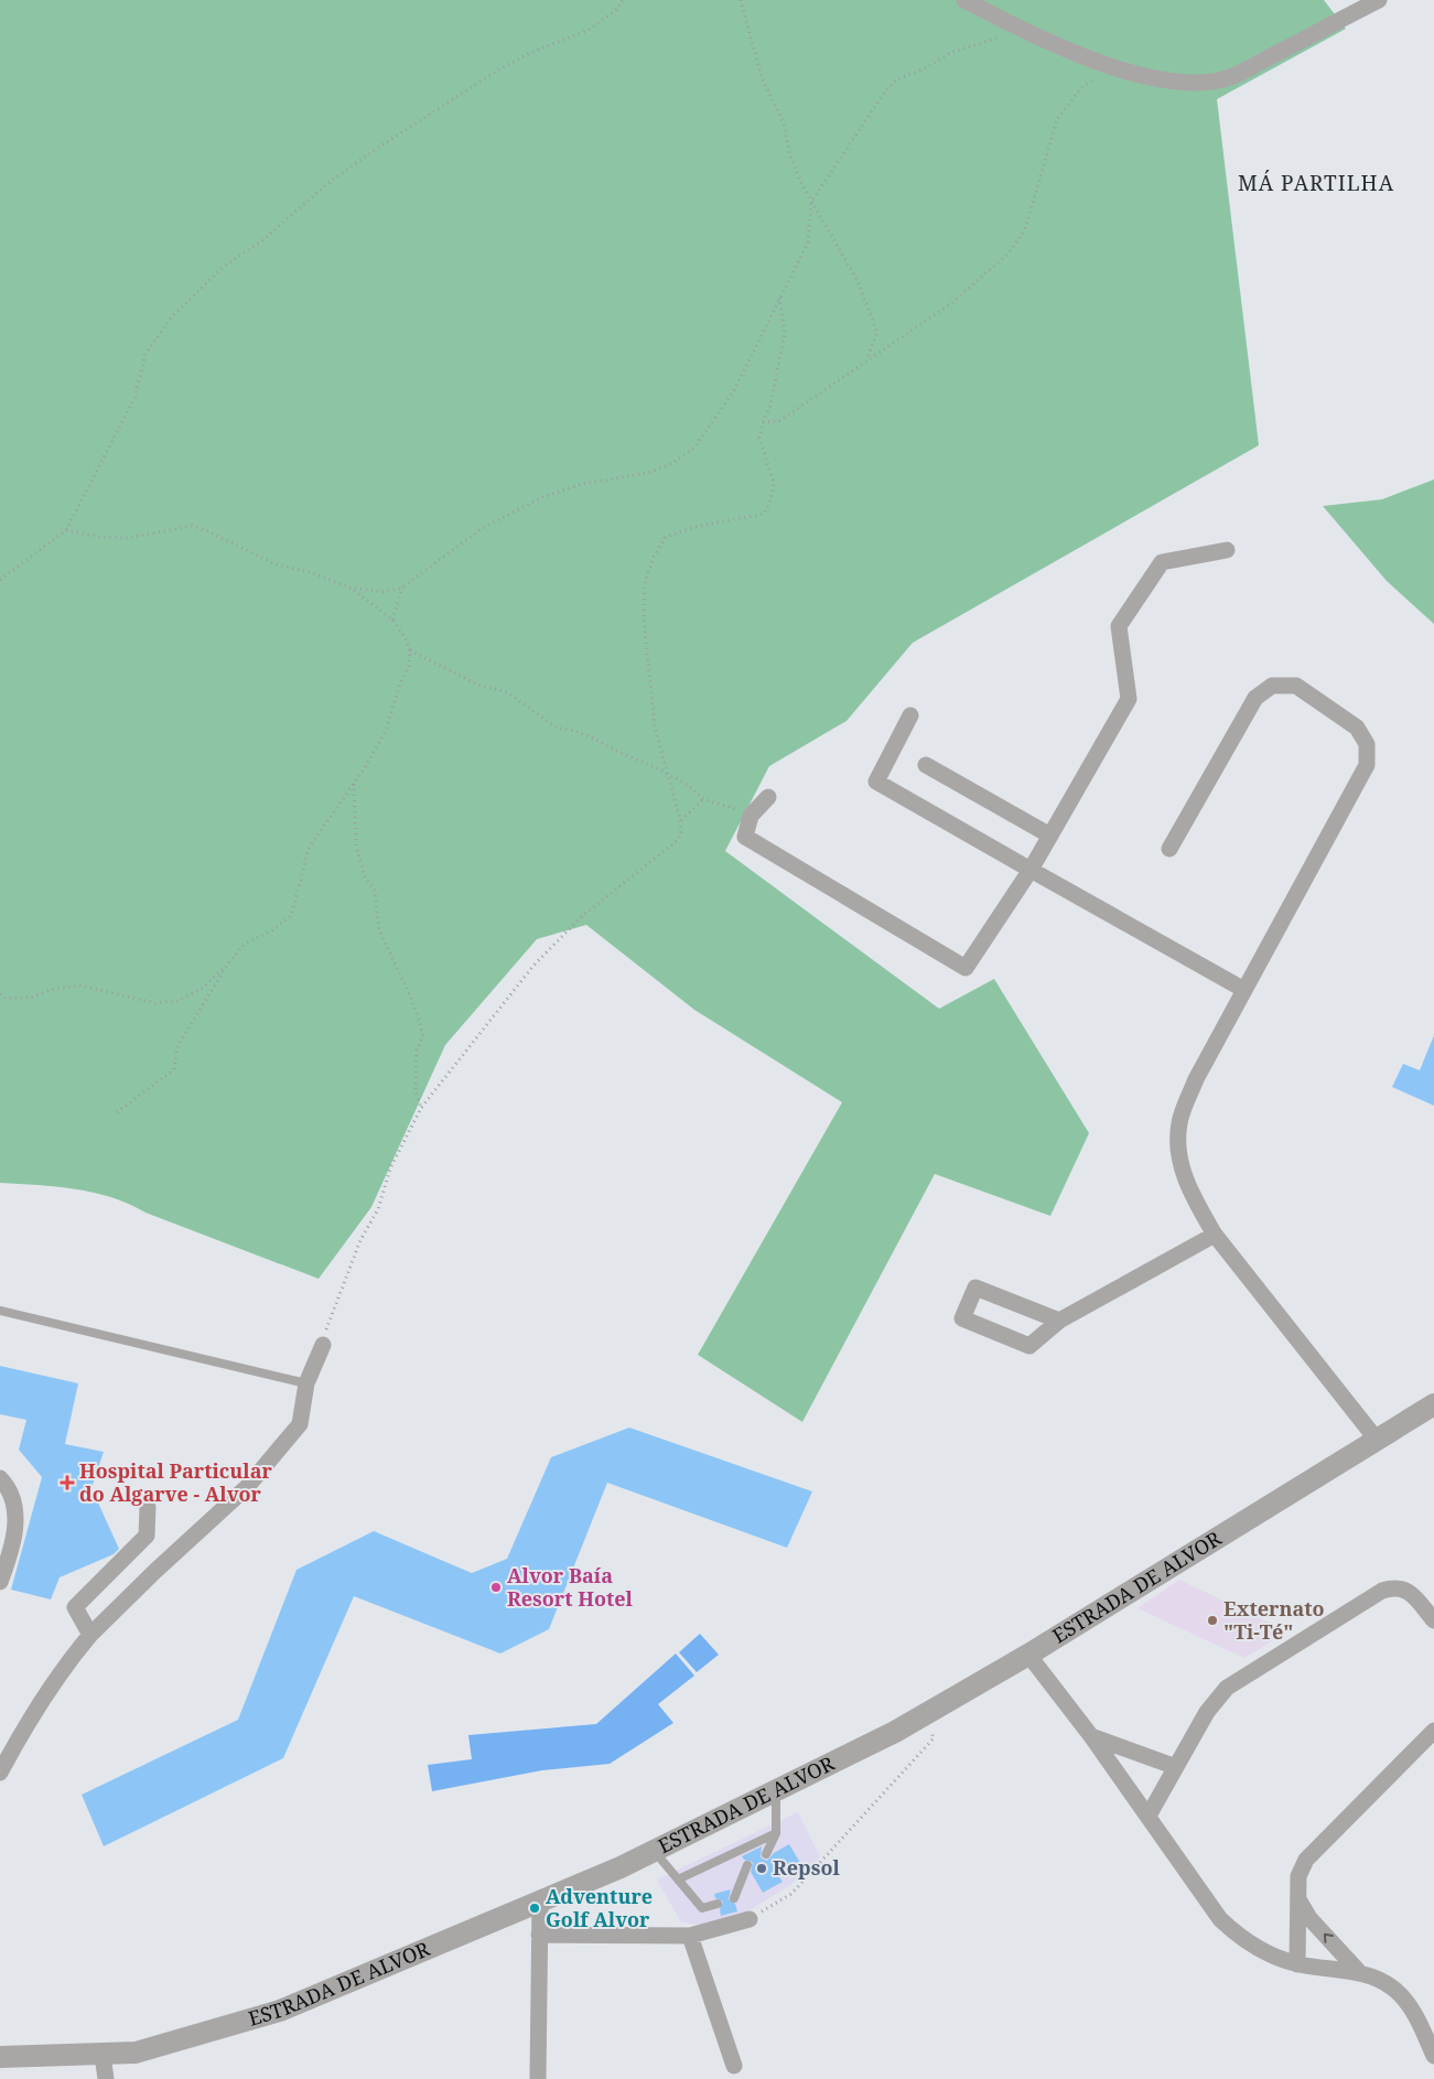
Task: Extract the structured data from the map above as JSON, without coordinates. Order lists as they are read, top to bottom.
{
  "streets": {
    "street": ["ESTRADA DE ALVOR"]
  },
  "districts": ["MÁ PARTILHA"],
  "places": {
    "health": ["Hospital Particular do Algarve - Alvor"],
    "other": [
      "Alvor Baía Resort Hotel",
      "Externato \"Ti-Té\"",
      "Repsol",
      "Adventure Golf Alvor"
    ]
  }
}
